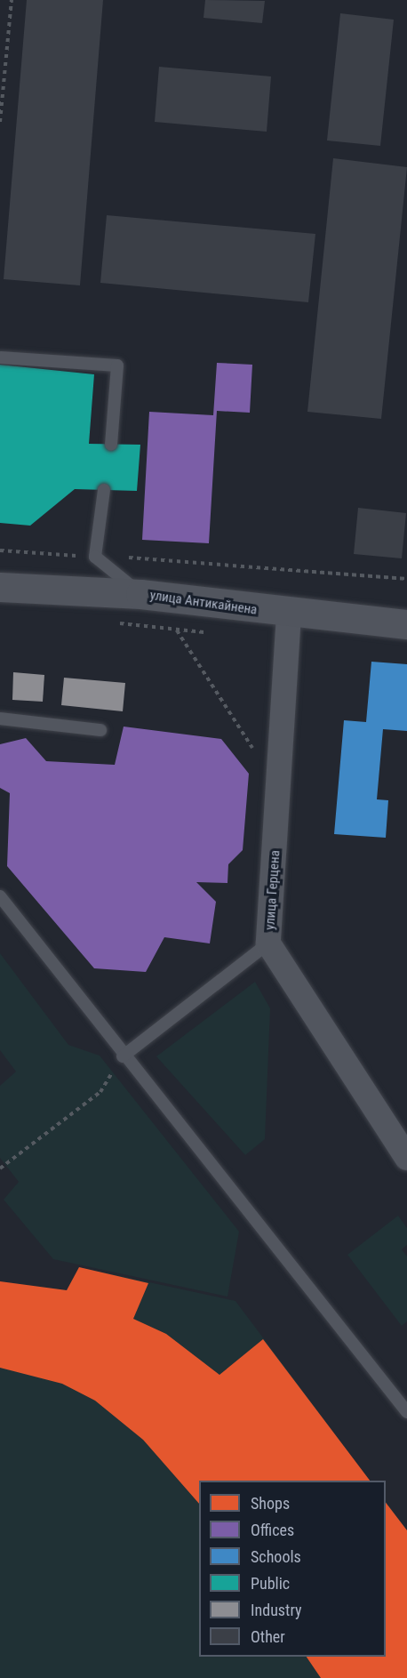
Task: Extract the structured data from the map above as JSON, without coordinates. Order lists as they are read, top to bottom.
{
  "streets": {
    "main road": ["улица Антикайнена"],
    "street": ["улица Герцена"]
  },
  "crossings": [
    ["улица Антикайнена", "улица Герцена"]
  ],
  "legend": [
    "Shops",
    "Offices",
    "Schools",
    "Public",
    "Industry",
    "Other"
  ]
}
